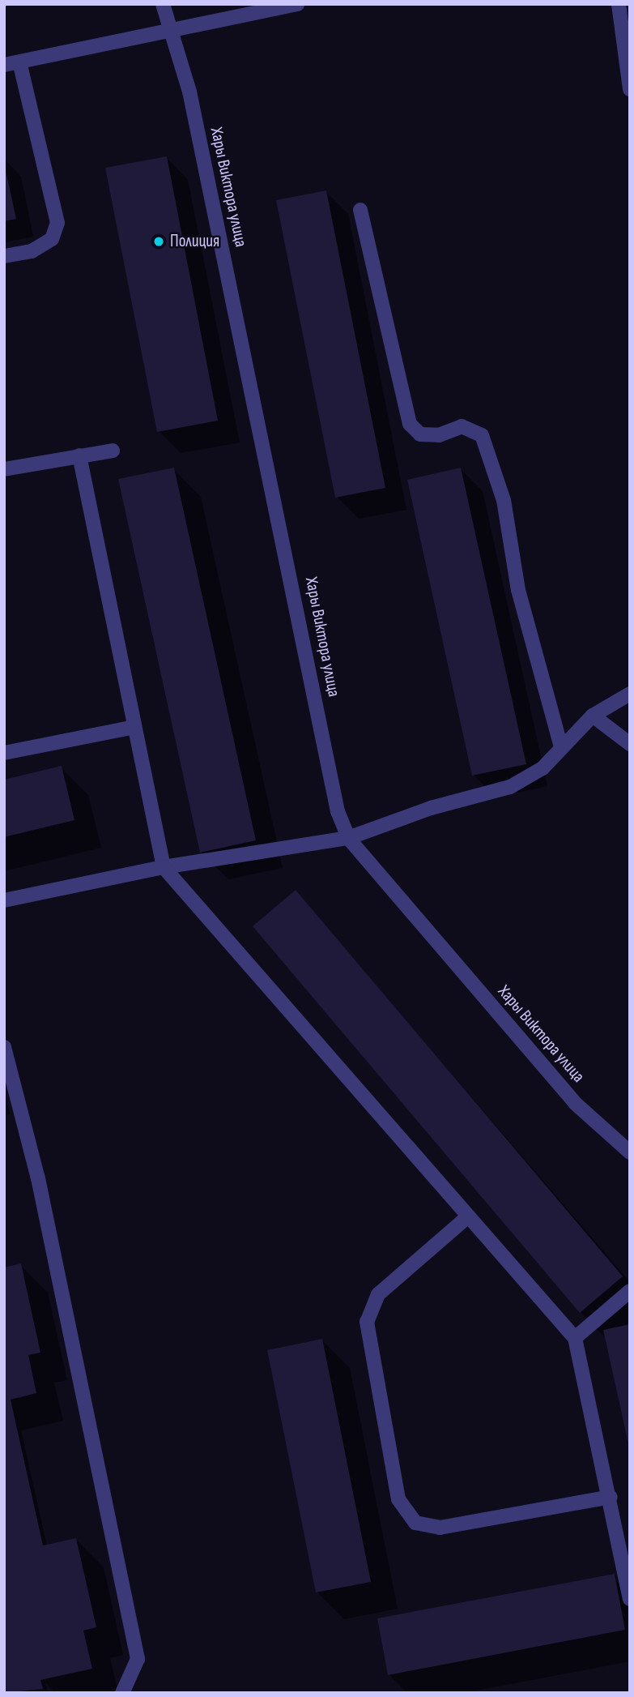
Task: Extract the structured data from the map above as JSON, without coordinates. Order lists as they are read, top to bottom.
{
  "streets": {
    "street": ["Хары Виктора улица"]
  },
  "places": ["Полиция"]
}
